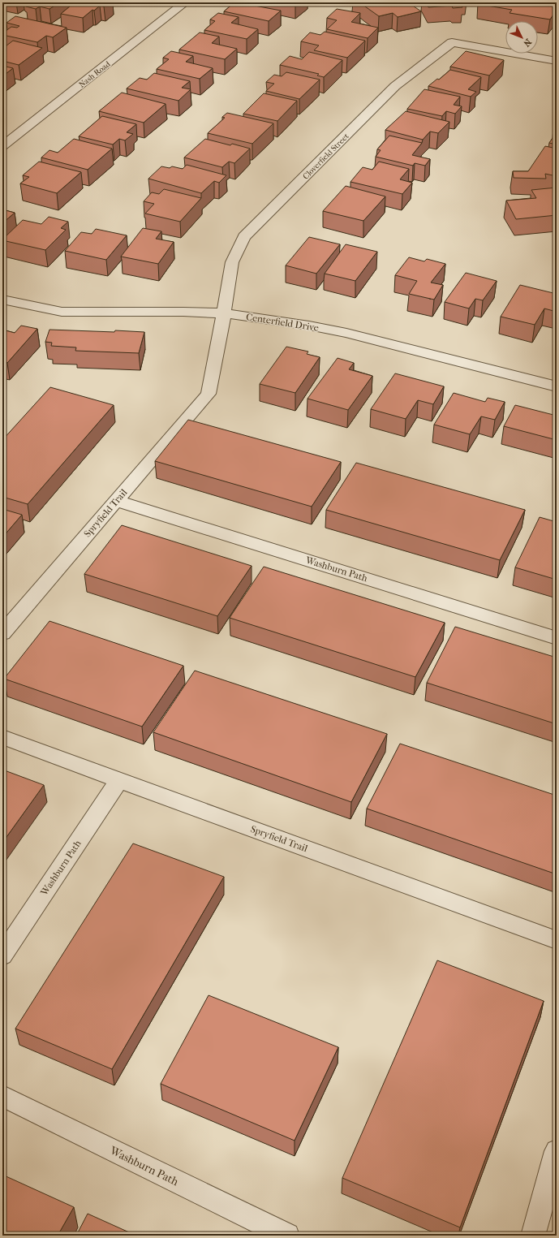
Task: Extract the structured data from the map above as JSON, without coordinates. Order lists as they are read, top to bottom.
{
  "streets": {
    "street": [
      "Nash Road",
      "Cloverfield Street",
      "Centerfield Drive",
      "Spryfield Trail",
      "Washburn Path"
    ]
  },
  "crossings": [
    ["Cloverfield Street", "Centerfield Drive"],
    ["Cloverfield Street", "Spryfield Trail"],
    ["Spryfield Trail", "Washburn Path"]
  ],
  "north": "bottom right"
}
